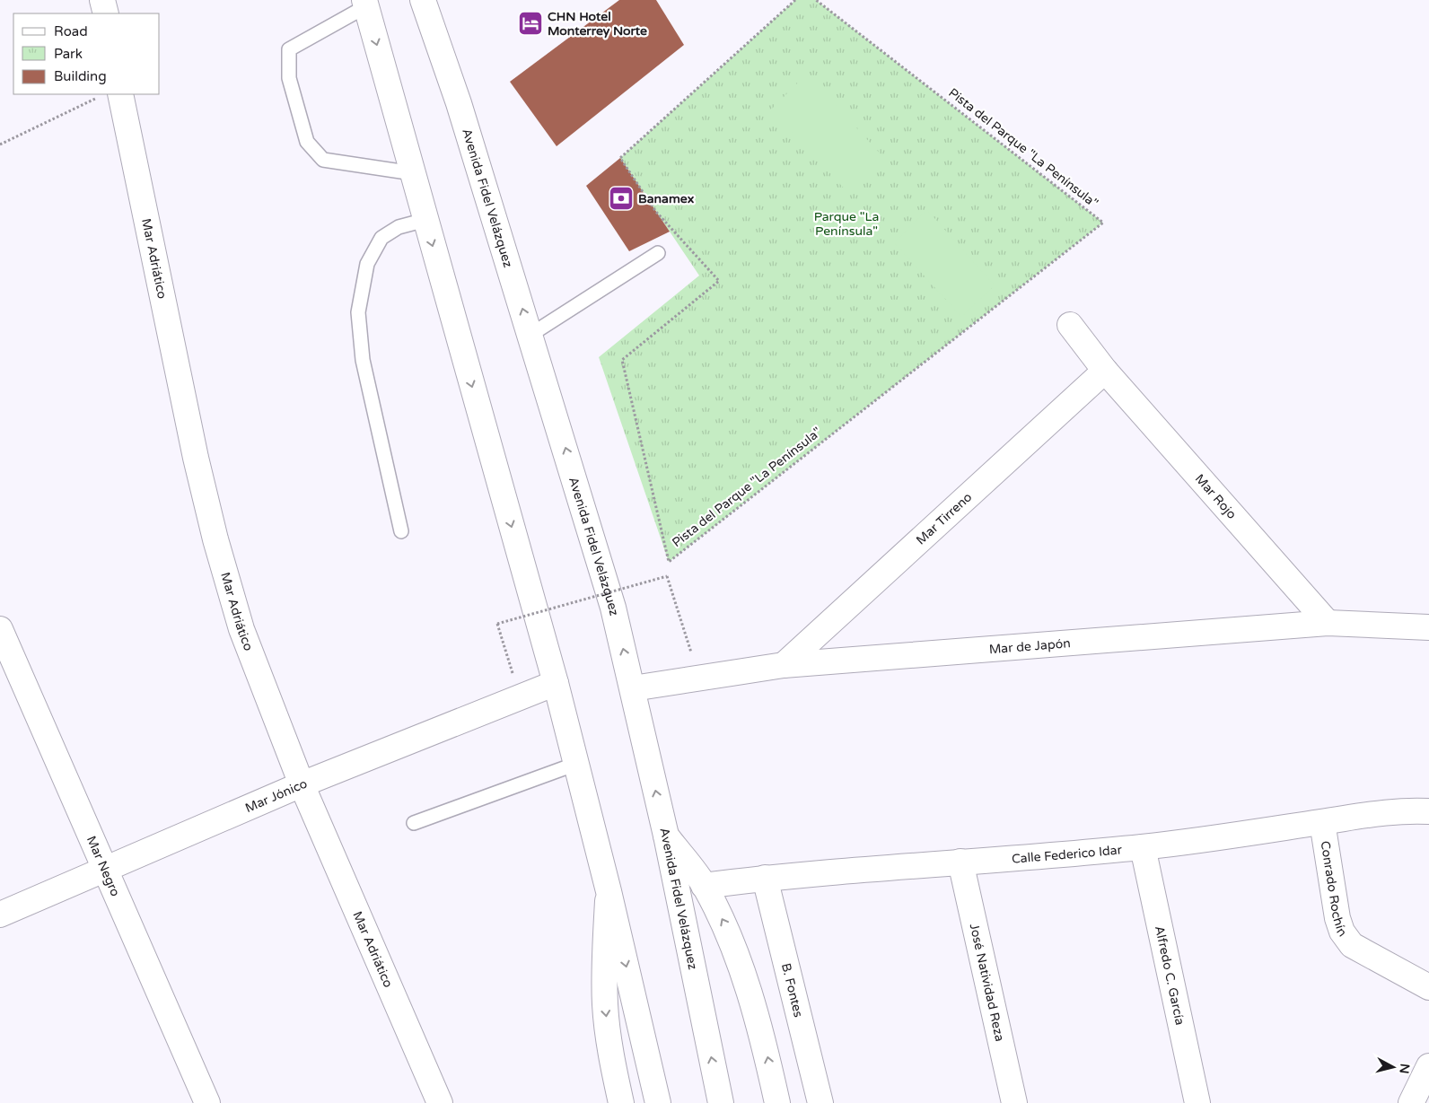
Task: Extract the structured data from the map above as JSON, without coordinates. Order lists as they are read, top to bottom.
{
  "streets": {
    "main road": [
      "Avenida Fidel Velázquez",
      "Mar Adriático",
      "Mar Rojo",
      "Mar Tirreno",
      "Mar de Japón",
      "Mar Jónico",
      "Calle Federico Idar",
      "Mar Negro",
      "Conrado Rochín",
      "Alfredo C. García",
      "José Natividad Reza",
      "B. Fontes"
    ],
    "path": ["Pista del Parque \"La Península\""]
  },
  "crossings": [
    ["Avenida Fidel Velázquez", "Mar de Japón"],
    ["Mar Adriático", "Mar Jónico"],
    ["Mar Rojo", "Mar Tirreno"],
    ["Mar Rojo", "Mar de Japón"],
    ["Mar Tirreno", "Mar de Japón"],
    ["Mar Jónico", "Mar Negro"],
    ["Calle Federico Idar", "Conrado Rochín"],
    ["Calle Federico Idar", "Alfredo C. García"],
    ["Calle Federico Idar", "José Natividad Reza"],
    ["Calle Federico Idar", "B. Fontes"]
  ],
  "parks": ["Parque \"La Península\""],
  "places": {
    "hotel": ["CHN Hotel Monterrey Norte"],
    "bank": ["Banamex"]
  },
  "legend": ["Road", "Park", "Building"],
  "north": "right"
}
